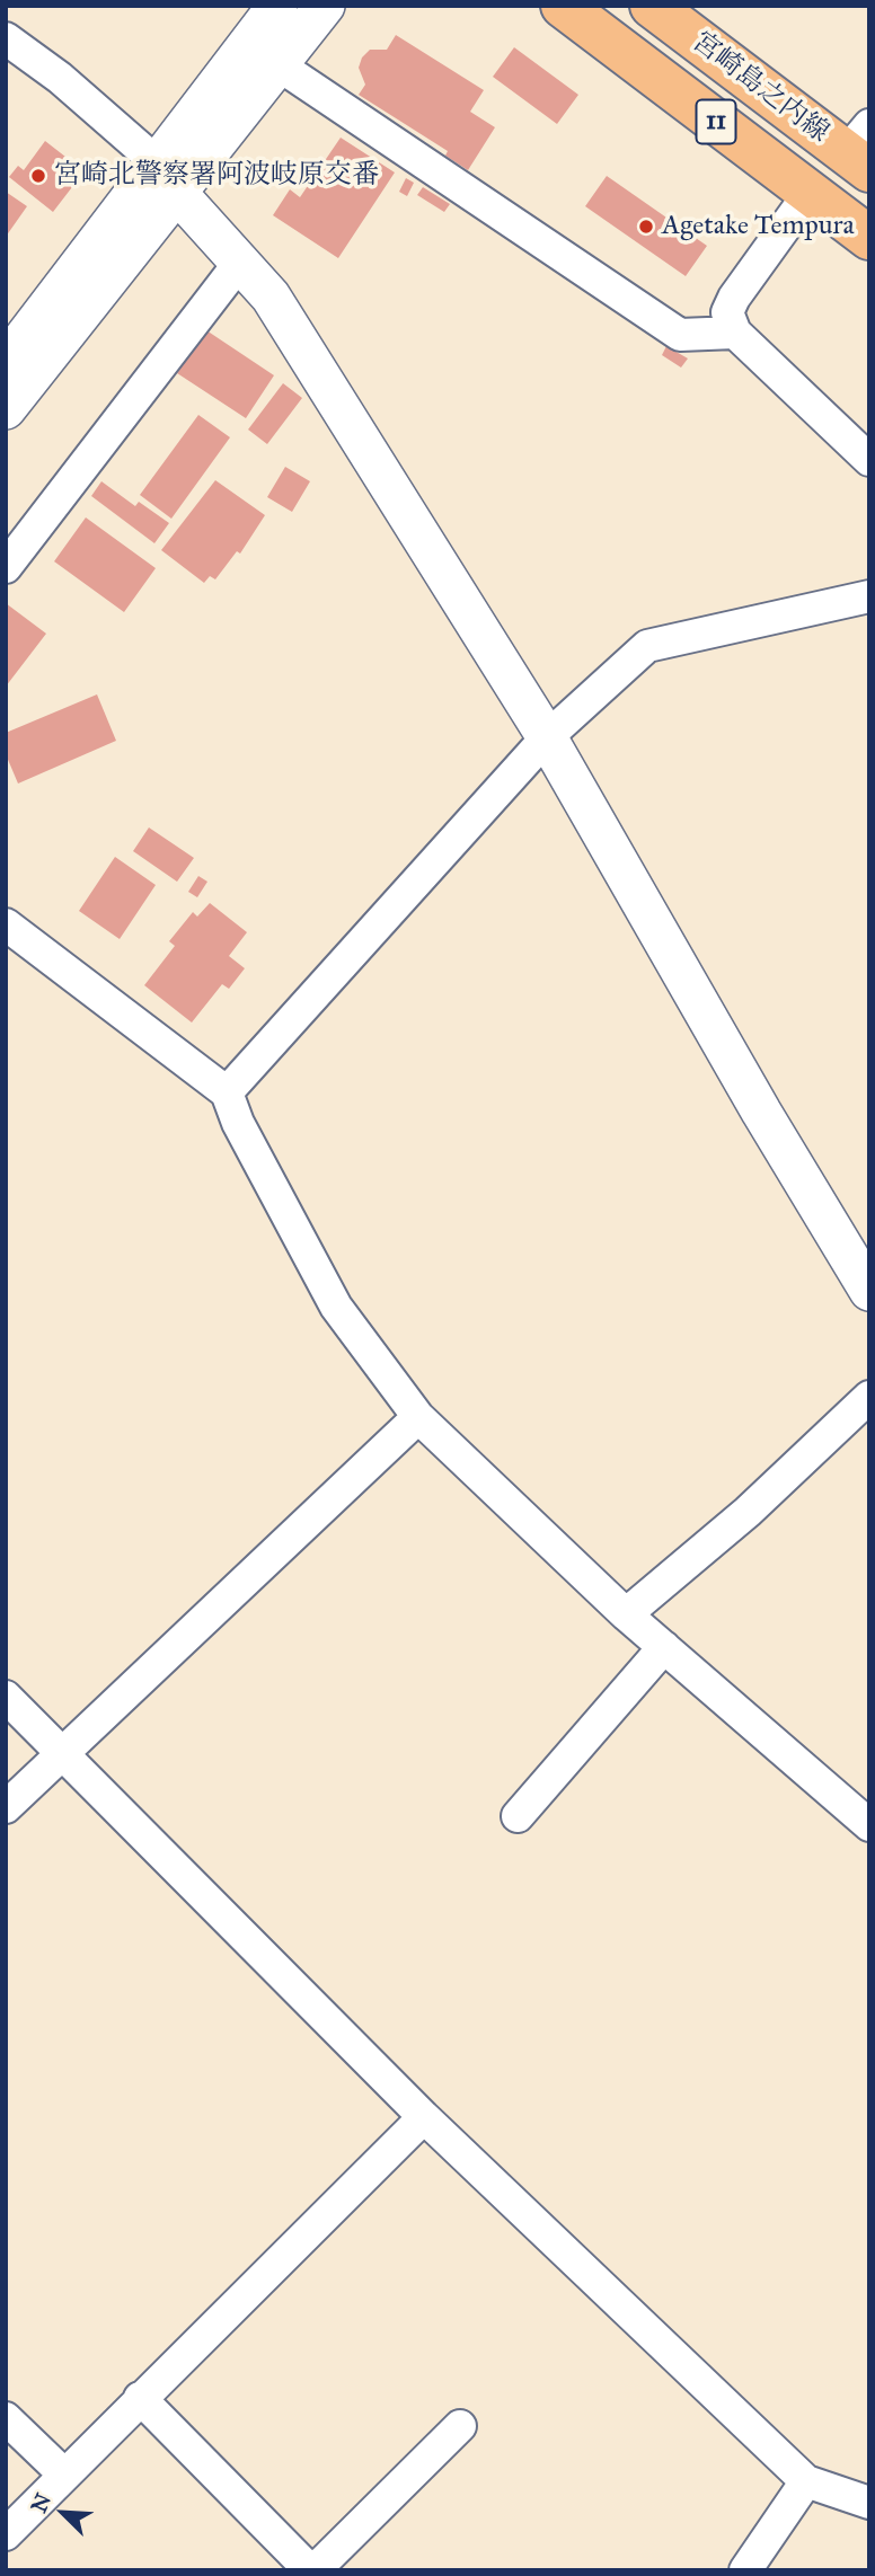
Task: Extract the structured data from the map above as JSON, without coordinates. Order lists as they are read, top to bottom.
{
  "streets": {
    "main road": ["宮崎島之内線", "11"]
  },
  "places": ["宮崎北警察署阿波岐原交番", "Agetake Tempura"],
  "north": "top left"
}
